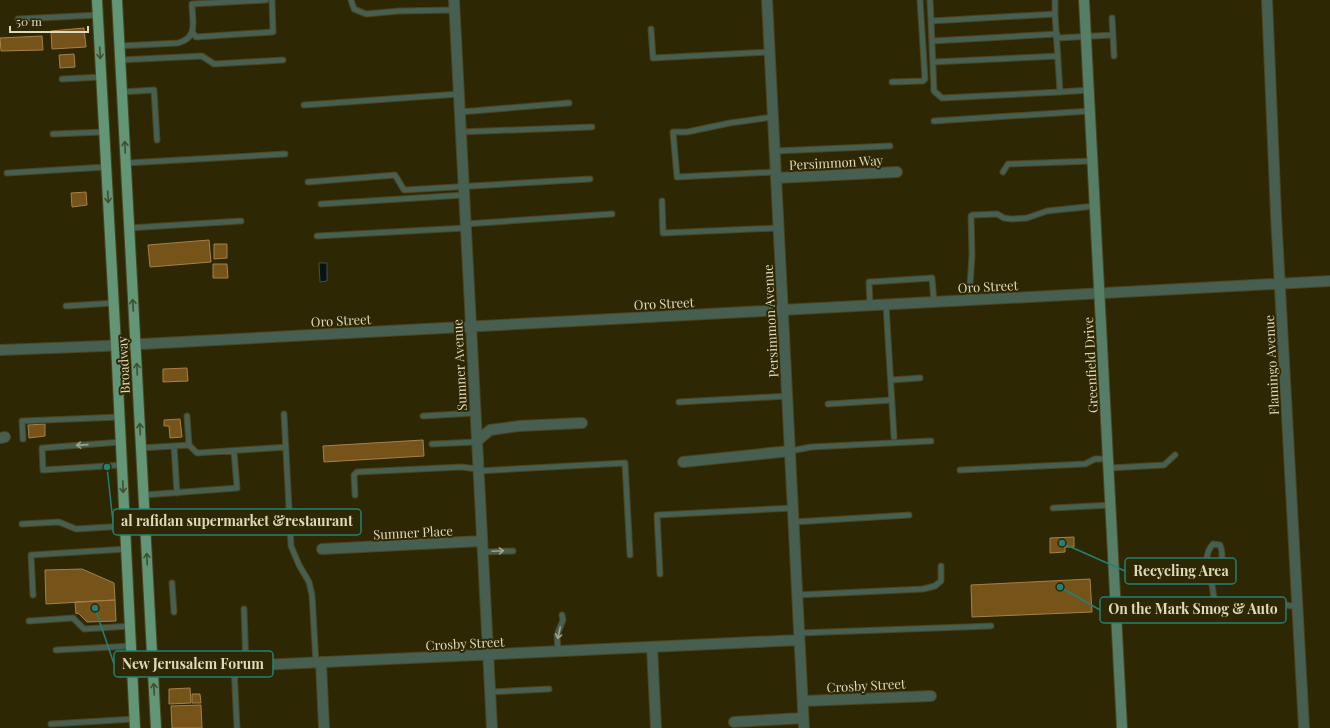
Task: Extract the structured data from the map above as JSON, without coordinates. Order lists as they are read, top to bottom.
{
  "streets": {
    "main road": ["Broadway", "Greenfield Drive"],
    "street": [
      "Persimmon Way",
      "Oro Street",
      "Persimmon Avenue",
      "Sumner Avenue",
      "Flamingo Avenue",
      "Sumner Place",
      "Crosby Street"
    ]
  },
  "crossings": [
    ["Persimmon Way", "Persimmon Avenue"],
    ["Oro Street", "Persimmon Avenue"],
    ["Oro Street", "Broadway"],
    ["Oro Street", "Sumner Avenue"],
    ["Oro Street", "Greenfield Drive"],
    ["Oro Street", "Flamingo Avenue"],
    ["Persimmon Avenue", "Crosby Street"],
    ["Broadway", "Crosby Street"],
    ["Sumner Avenue", "Sumner Place"],
    ["Sumner Avenue", "Crosby Street"]
  ],
  "places": [
    "al rafidan supermarket &restaurant",
    "Recycling Area",
    "On the Mark Smog & Auto",
    "New Jerusalem Forum"
  ],
  "scale_bar": "50 m"
}
